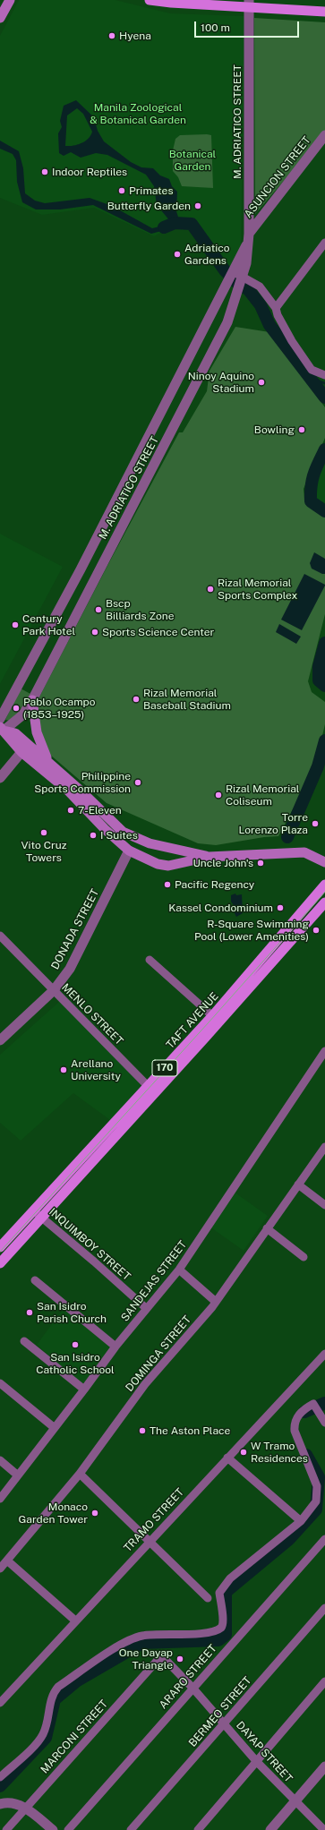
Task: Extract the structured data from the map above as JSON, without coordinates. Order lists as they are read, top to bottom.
{
  "streets": {
    "main road": ["TAFT AVENUE", "170"],
    "street": [
      "M. ADRIATICO STREET",
      "ASUNCION STREET",
      "DONADA STREET",
      "MENLO STREET",
      "INQUIMBOY STREET",
      "SANDEJAS STREET",
      "DOMINGA STREET",
      "TRAMO STREET",
      "ARARO STREET",
      "BERMEO STREET",
      "MARCONI STREET",
      "DAYAP STREET"
    ]
  },
  "crossings": [
    ["M. ADRIATICO STREET", "ASUNCION STREET"],
    ["DONADA STREET", "MENLO STREET"],
    ["MENLO STREET", "TAFT AVENUE"],
    ["TAFT AVENUE", "INQUIMBOY STREET"],
    ["INQUIMBOY STREET", "SANDEJAS STREET"],
    ["ARARO STREET", "DAYAP STREET"],
    ["BERMEO STREET", "DAYAP STREET"],
    ["MARCONI STREET", "DAYAP STREET"]
  ],
  "parks": ["Manila Zoological & Botanical Garden", "Botanical Garden"],
  "places": [
    "Hyena",
    "Indoor Reptiles",
    "Primates",
    "Butterfly Garden",
    "Adriatico Gardens",
    "Ninoy Aquino Stadium",
    "Bowling",
    "Rizal Memorial Sports Complex",
    "Bscp Billiards Zone",
    "Century Park Hotel",
    "Sports Science Center",
    "Rizal Memorial Baseball Stadium",
    "Pablo Ocampo (1853–1925)",
    "Philippine Sports Commission",
    "Rizal Memorial Coliseum",
    "7-Eleven",
    "Torre Lorenzo Plaza",
    "Vito Cruz Towers",
    "I Suites",
    "Uncle John's",
    "Pacific Regency",
    "Kassel Condominium",
    "R-Square Swimming Pool (Lower Amenities)",
    "Arellano University",
    "San Isidro Parish Church",
    "San Isidro Catholic School",
    "The Aston Place",
    "W Tramo Residences",
    "Monaco Garden Tower",
    "One Dayap Triangle"
  ],
  "scale_bar": "100 m"
}
